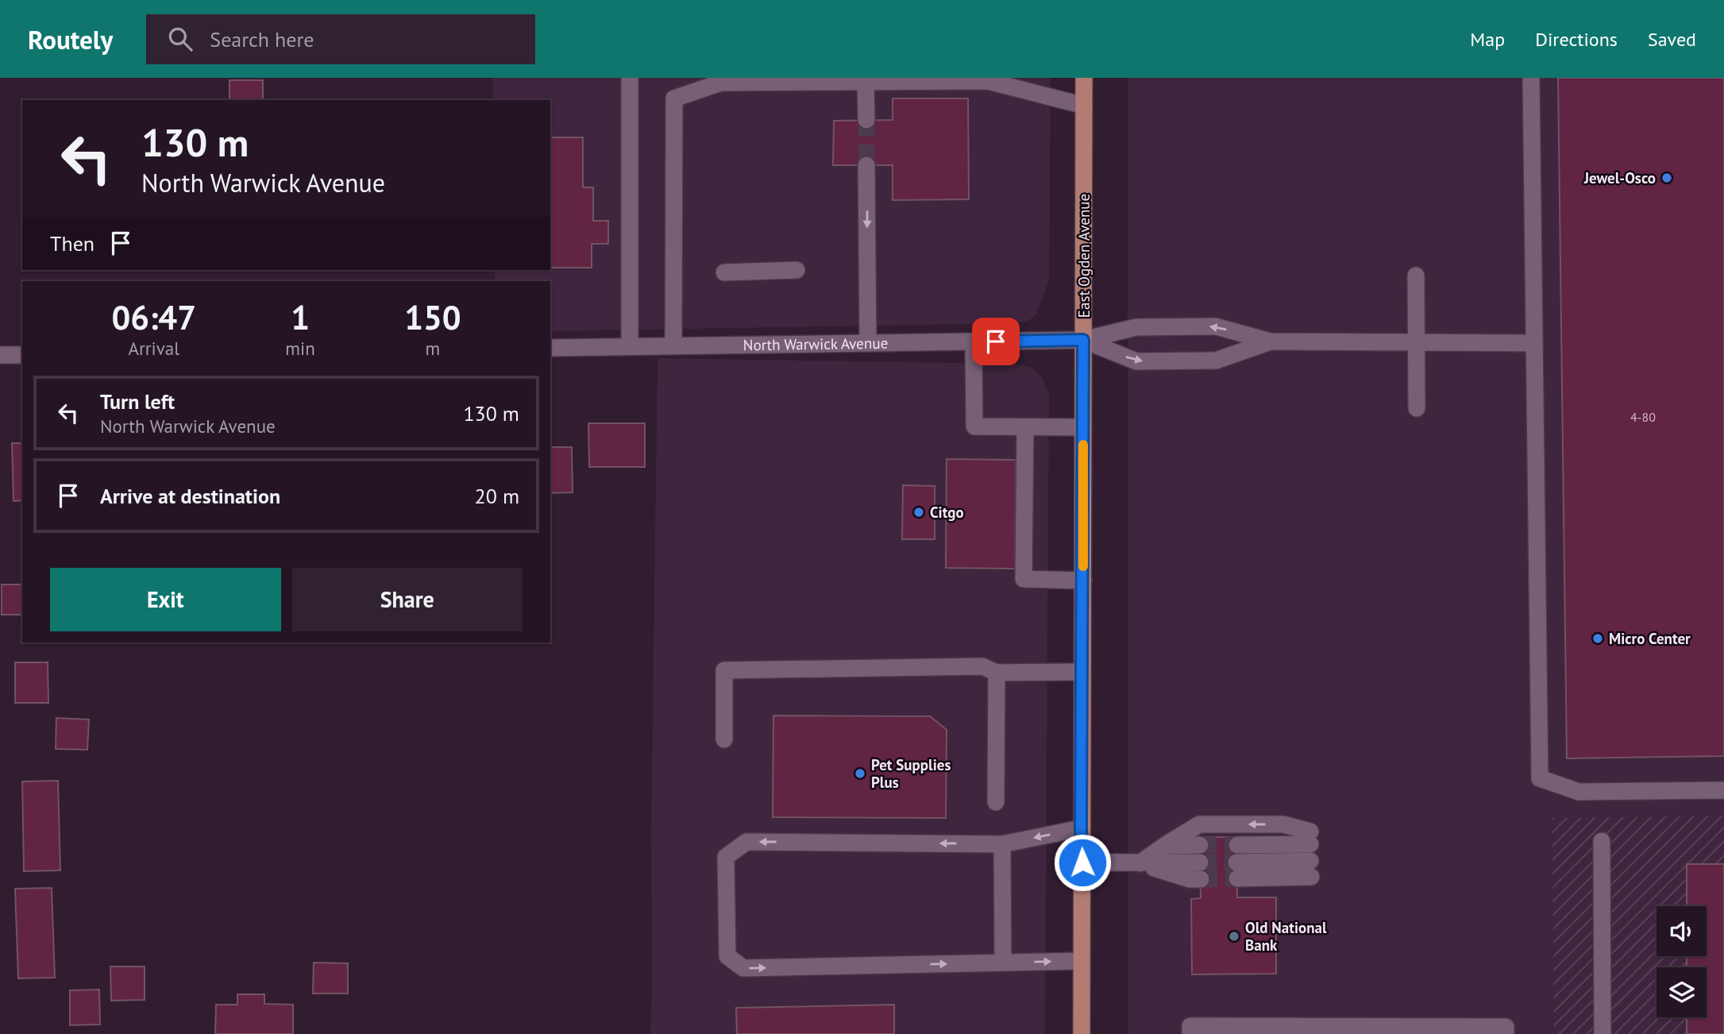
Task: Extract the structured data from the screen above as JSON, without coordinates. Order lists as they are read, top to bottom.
{
  "streets": {
    "main road": ["East Ogden Avenue"],
    "street": ["North Warwick Avenue"]
  },
  "crossings": [
    ["East Ogden Avenue", "North Warwick Avenue"]
  ],
  "places": [
    "Jewel-Osco",
    "Citgo",
    "Micro Center",
    "Pet Supplies Plus",
    "Old National Bank"
  ],
  "house_numbers": ["4-80"],
  "page": {
    "header": "Routely",
    "search": "Search here",
    "nav": ["Map", "Directions", "Saved"],
    "turn": ["130 m", "North Warwick Avenue"],
    "then": "Then",
    "eta": [
      "06:47",
      "Arrival",
      "1",
      "min",
      "150",
      "m"
    ],
    "list": [
      {
        "name": "Turn left",
        "note": "North Warwick Avenue",
        "value": "130 m"
      },
      {
        "name": "Arrive at destination",
        "value": "20 m"
      }
    ],
    "buttons": ["Exit", "Share"]
  }
}
